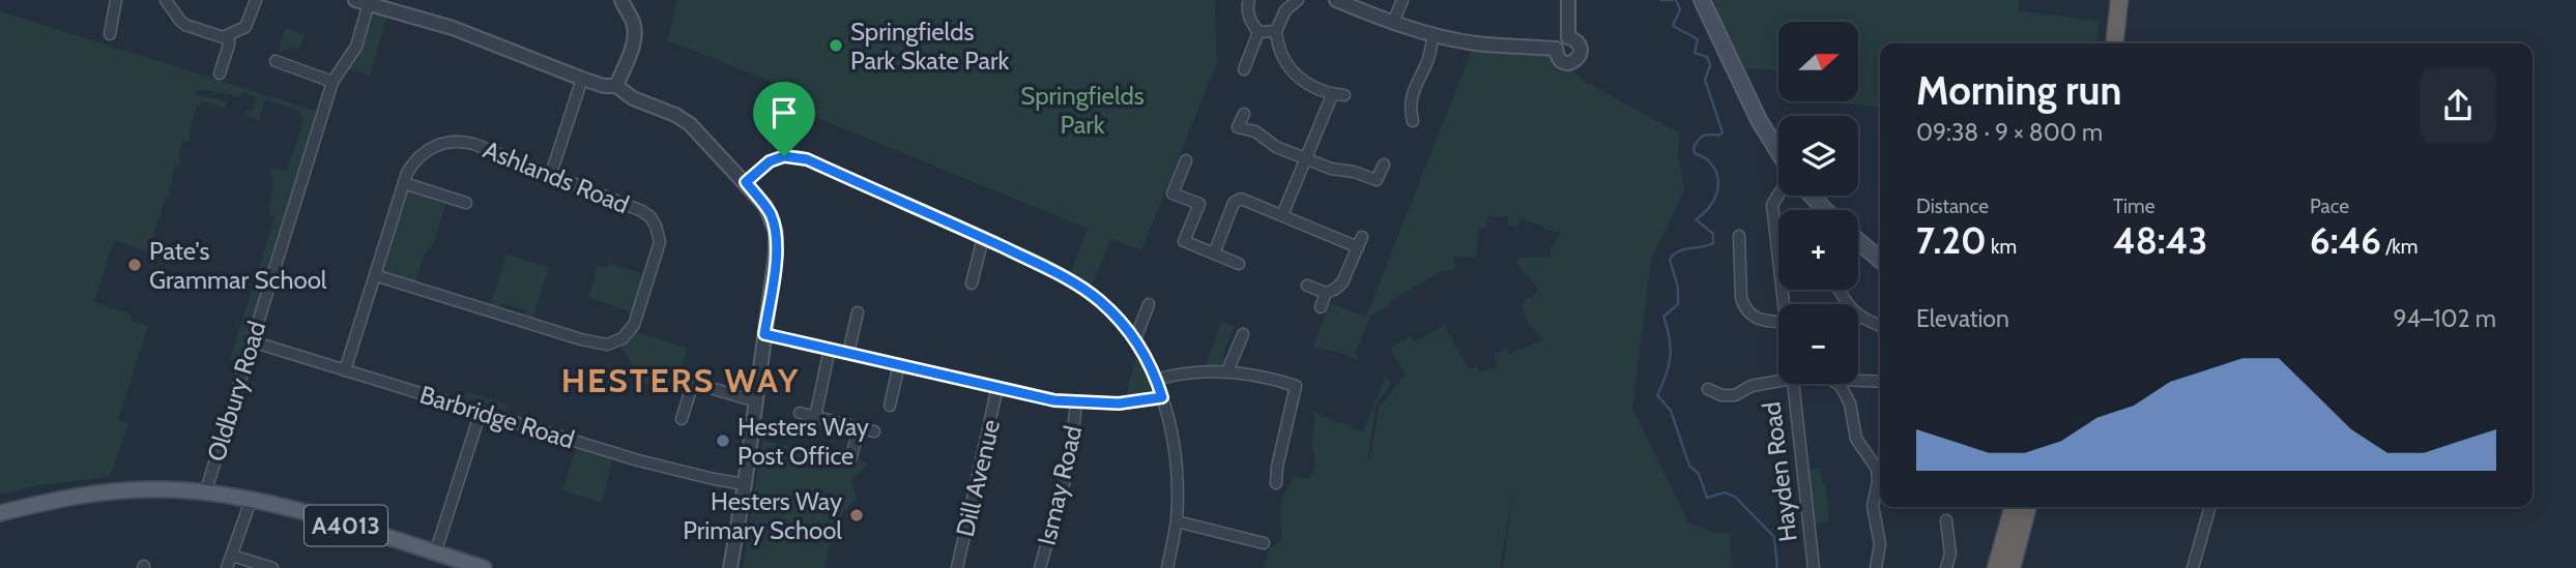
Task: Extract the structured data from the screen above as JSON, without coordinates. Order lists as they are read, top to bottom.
{
  "streets": {
    "main road": ["A4013"],
    "street": [
      "Ashlands Road",
      "Oldbury Road",
      "Barbridge Road",
      "Hayden Road",
      "Dill Avenue",
      "Ismay Road"
    ]
  },
  "crossings": [
    ["Ashlands Road", "Barbridge Road"],
    ["Oldbury Road", "Barbridge Road"],
    ["Oldbury Road", "A4013"]
  ],
  "districts": ["HESTERS WAY"],
  "parks": ["Springfields Park"],
  "places": [
    "Springfields Park Skate Park",
    "Pate's Grammar School",
    "Hesters Way Post Office",
    "Hesters Way Primary School"
  ],
  "north": "right",
  "page": {
    "map_buttons": ["+", "−"],
    "heading": ["Morning run", "09:38 · 9 × 800 m"],
    "stats": [
      ["Distance", "7.20 km"],
      ["Time", "48:43"],
      ["Pace", "6:46 /km"]
    ],
    "chart": ["Elevation", "94–102 m"]
  }
}
